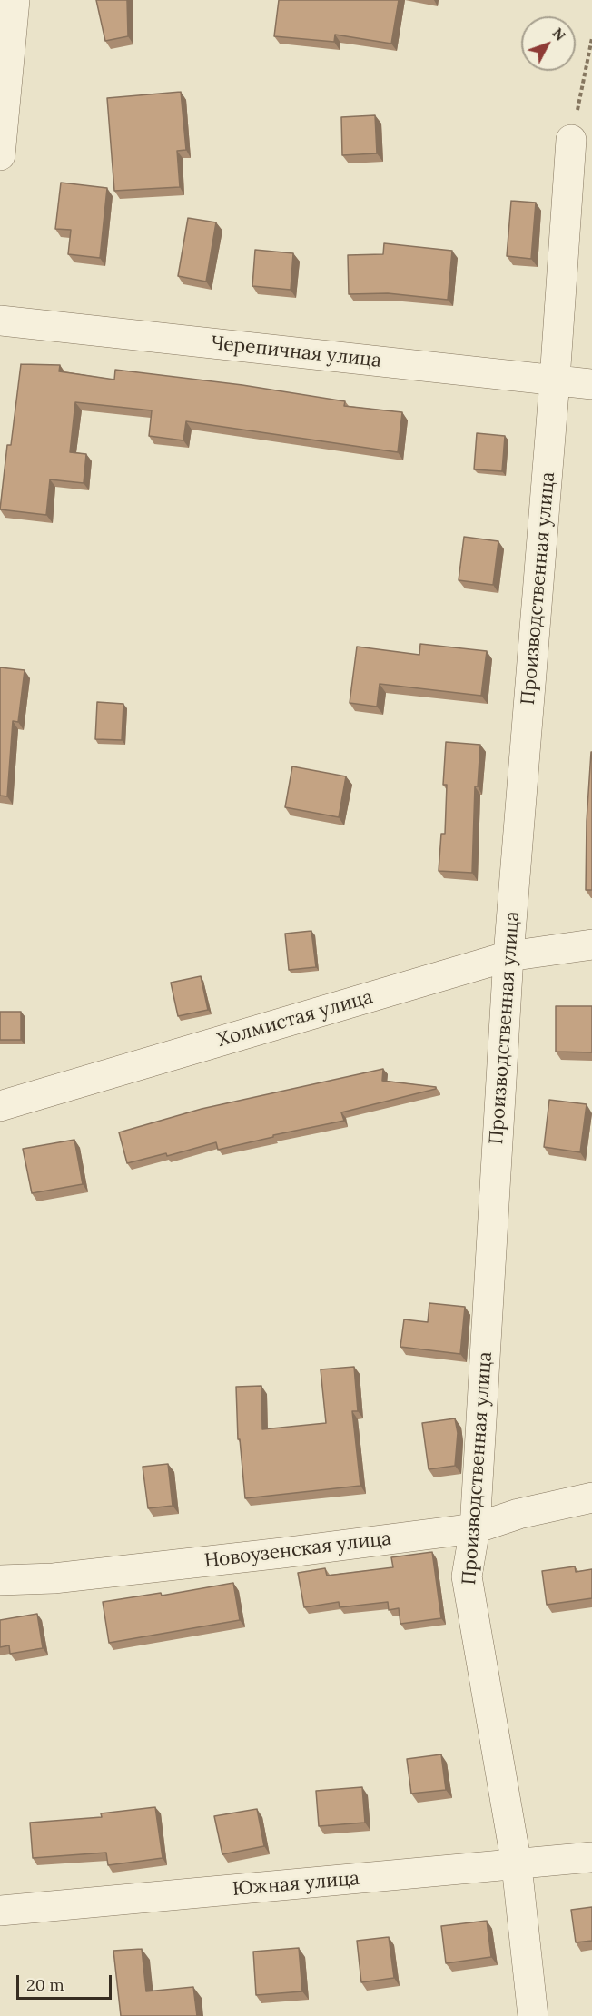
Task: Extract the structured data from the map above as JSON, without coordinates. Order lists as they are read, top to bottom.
{
  "streets": {
    "street": [
      "Черепичная улица",
      "Производственная улица",
      "Холмистая улица",
      "Новоузенская улица",
      "Южная улица"
    ]
  },
  "crossings": [
    ["Черепичная улица", "Производственная улица"],
    ["Производственная улица", "Холмистая улица"],
    ["Производственная улица", "Новоузенская улица"],
    ["Производственная улица", "Южная улица"]
  ],
  "scale_bar": "20 m",
  "north": "top right"
}
